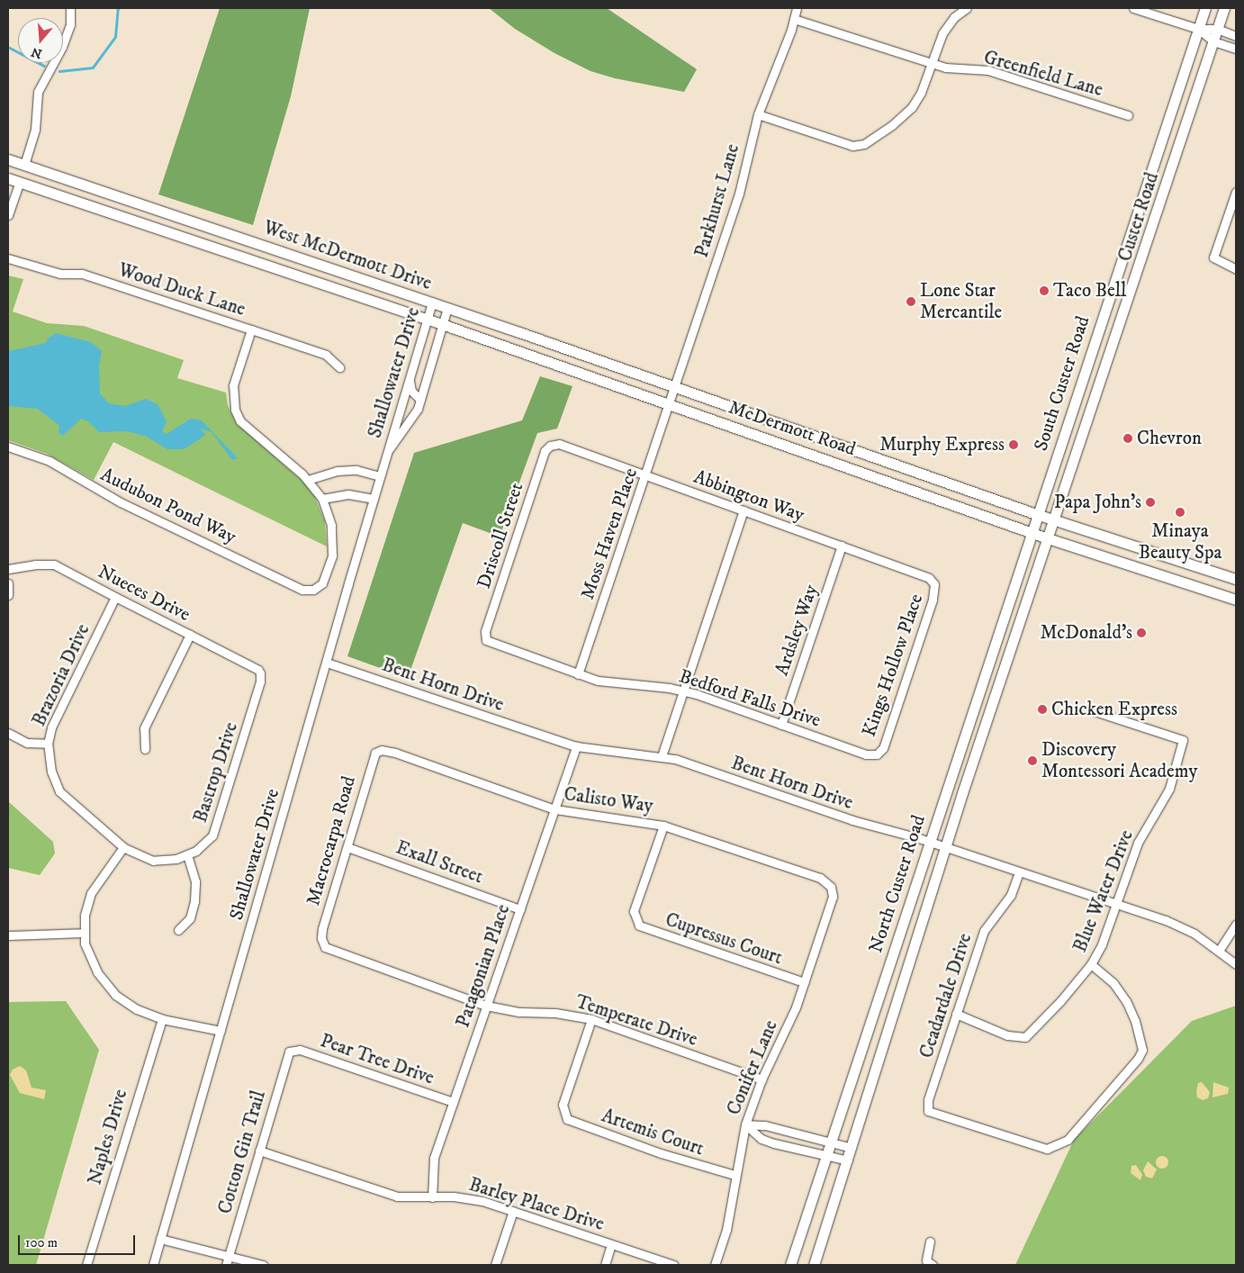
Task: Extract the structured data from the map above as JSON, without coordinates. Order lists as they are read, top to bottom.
{
  "streets": {
    "main road": [
      "Custer Road",
      "West McDermott Drive",
      "South Custer Road",
      "McDermott Road",
      "North Custer Road"
    ],
    "street": [
      "Greenfield Lane",
      "Parkhurst Lane",
      "Wood Duck Lane",
      "Shallowater Drive",
      "Abbington Way",
      "Audubon Pond Way",
      "Moss Haven Place",
      "Driscoll Street",
      "Nueces Drive",
      "Ardsley Way",
      "Kings Hollow Place",
      "Brazoria Drive",
      "Bent Horn Drive",
      "Bedford Falls Drive",
      "Bastrop Drive",
      "Calisto Way",
      "Macrocarpa Road",
      "Exall Street",
      "Blue Water Drive",
      "Cupressus Court",
      "Patagonian Place",
      "Ceadardale Drive",
      "Temperate Drive",
      "Pear Tree Drive",
      "Conifer Lane",
      "Artemis Court",
      "Naples Drive",
      "Cotton Gin Trail",
      "Barley Place Drive"
    ]
  },
  "crossings": [
    ["Greenfield Lane", "Parkhurst Lane"],
    ["Parkhurst Lane", "West McDermott Drive"],
    ["Parkhurst Lane", "McDermott Road"],
    ["Parkhurst Lane", "Moss Haven Place"],
    ["Custer Road", "McDermott Road"],
    ["Custer Road", "North Custer Road"],
    ["West McDermott Drive", "Shallowater Drive"],
    ["West McDermott Drive", "McDermott Road"],
    ["West McDermott Drive", "Moss Haven Place"],
    ["Shallowater Drive", "Bent Horn Drive"],
    ["South Custer Road", "McDermott Road"],
    ["South Custer Road", "North Custer Road"],
    ["McDermott Road", "Moss Haven Place"],
    ["McDermott Road", "North Custer Road"],
    ["Abbington Way", "Moss Haven Place"],
    ["Abbington Way", "Driscoll Street"],
    ["Abbington Way", "Ardsley Way"],
    ["Abbington Way", "Kings Hollow Place"],
    ["Moss Haven Place", "Bedford Falls Drive"],
    ["Driscoll Street", "Bedford Falls Drive"],
    ["Nueces Drive", "Brazoria Drive"],
    ["Nueces Drive", "Bastrop Drive"],
    ["Ardsley Way", "Bedford Falls Drive"],
    ["Kings Hollow Place", "Bedford Falls Drive"],
    ["Brazoria Drive", "Bastrop Drive"],
    ["Bent Horn Drive", "North Custer Road"],
    ["Bent Horn Drive", "Blue Water Drive"],
    ["Bent Horn Drive", "Patagonian Place"],
    ["Bent Horn Drive", "Ceadardale Drive"],
    ["Calisto Way", "Macrocarpa Road"],
    ["Calisto Way", "Cupressus Court"],
    ["Calisto Way", "Patagonian Place"],
    ["Calisto Way", "Conifer Lane"],
    ["Macrocarpa Road", "Exall Street"],
    ["Macrocarpa Road", "Temperate Drive"],
    ["Exall Street", "Patagonian Place"],
    ["Blue Water Drive", "Ceadardale Drive"],
    ["Cupressus Court", "Conifer Lane"],
    ["Patagonian Place", "Temperate Drive"],
    ["Patagonian Place", "Pear Tree Drive"],
    ["Patagonian Place", "Barley Place Drive"],
    ["Temperate Drive", "Conifer Lane"],
    ["Temperate Drive", "Artemis Court"],
    ["Pear Tree Drive", "Cotton Gin Trail"],
    ["Conifer Lane", "Artemis Court"],
    ["Cotton Gin Trail", "Barley Place Drive"]
  ],
  "places": [
    "Taco Bell",
    "Lone Star Mercantile",
    "Chevron",
    "Murphy Express",
    "Papa John's",
    "Minaya Beauty Spa",
    "McDonald's",
    "Chicken Express",
    "Discovery Montessori Academy"
  ],
  "scale_bar": "100 m",
  "north": "bottom"
}
